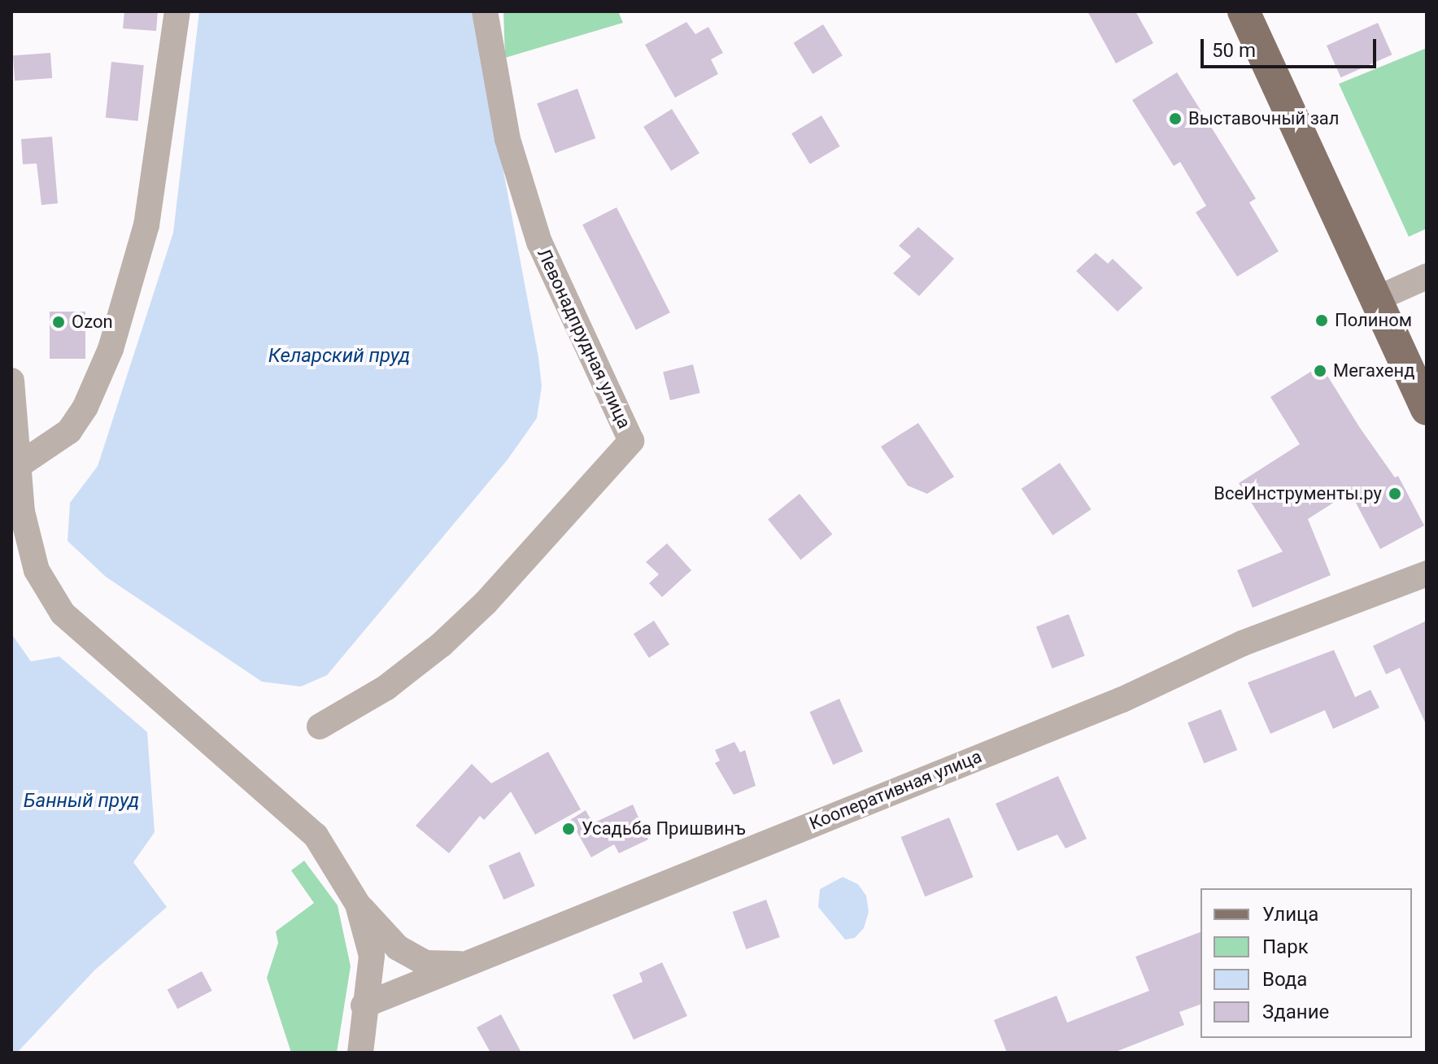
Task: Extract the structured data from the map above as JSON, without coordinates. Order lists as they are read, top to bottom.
{
  "streets": {
    "street": ["Левонадпрудная улица", "Кооперативная улица"]
  },
  "water": ["Келарский пруд", "Банный пруд"],
  "places": [
    "Выставочный зал",
    "Полином",
    "Ozon",
    "Мегахенд",
    "ВсеИнструменты.ру",
    "Усадьба Пришвинъ"
  ],
  "legend": [
    "Улица",
    "Парк",
    "Вода",
    "Здание"
  ],
  "scale_bar": "50 m"
}
